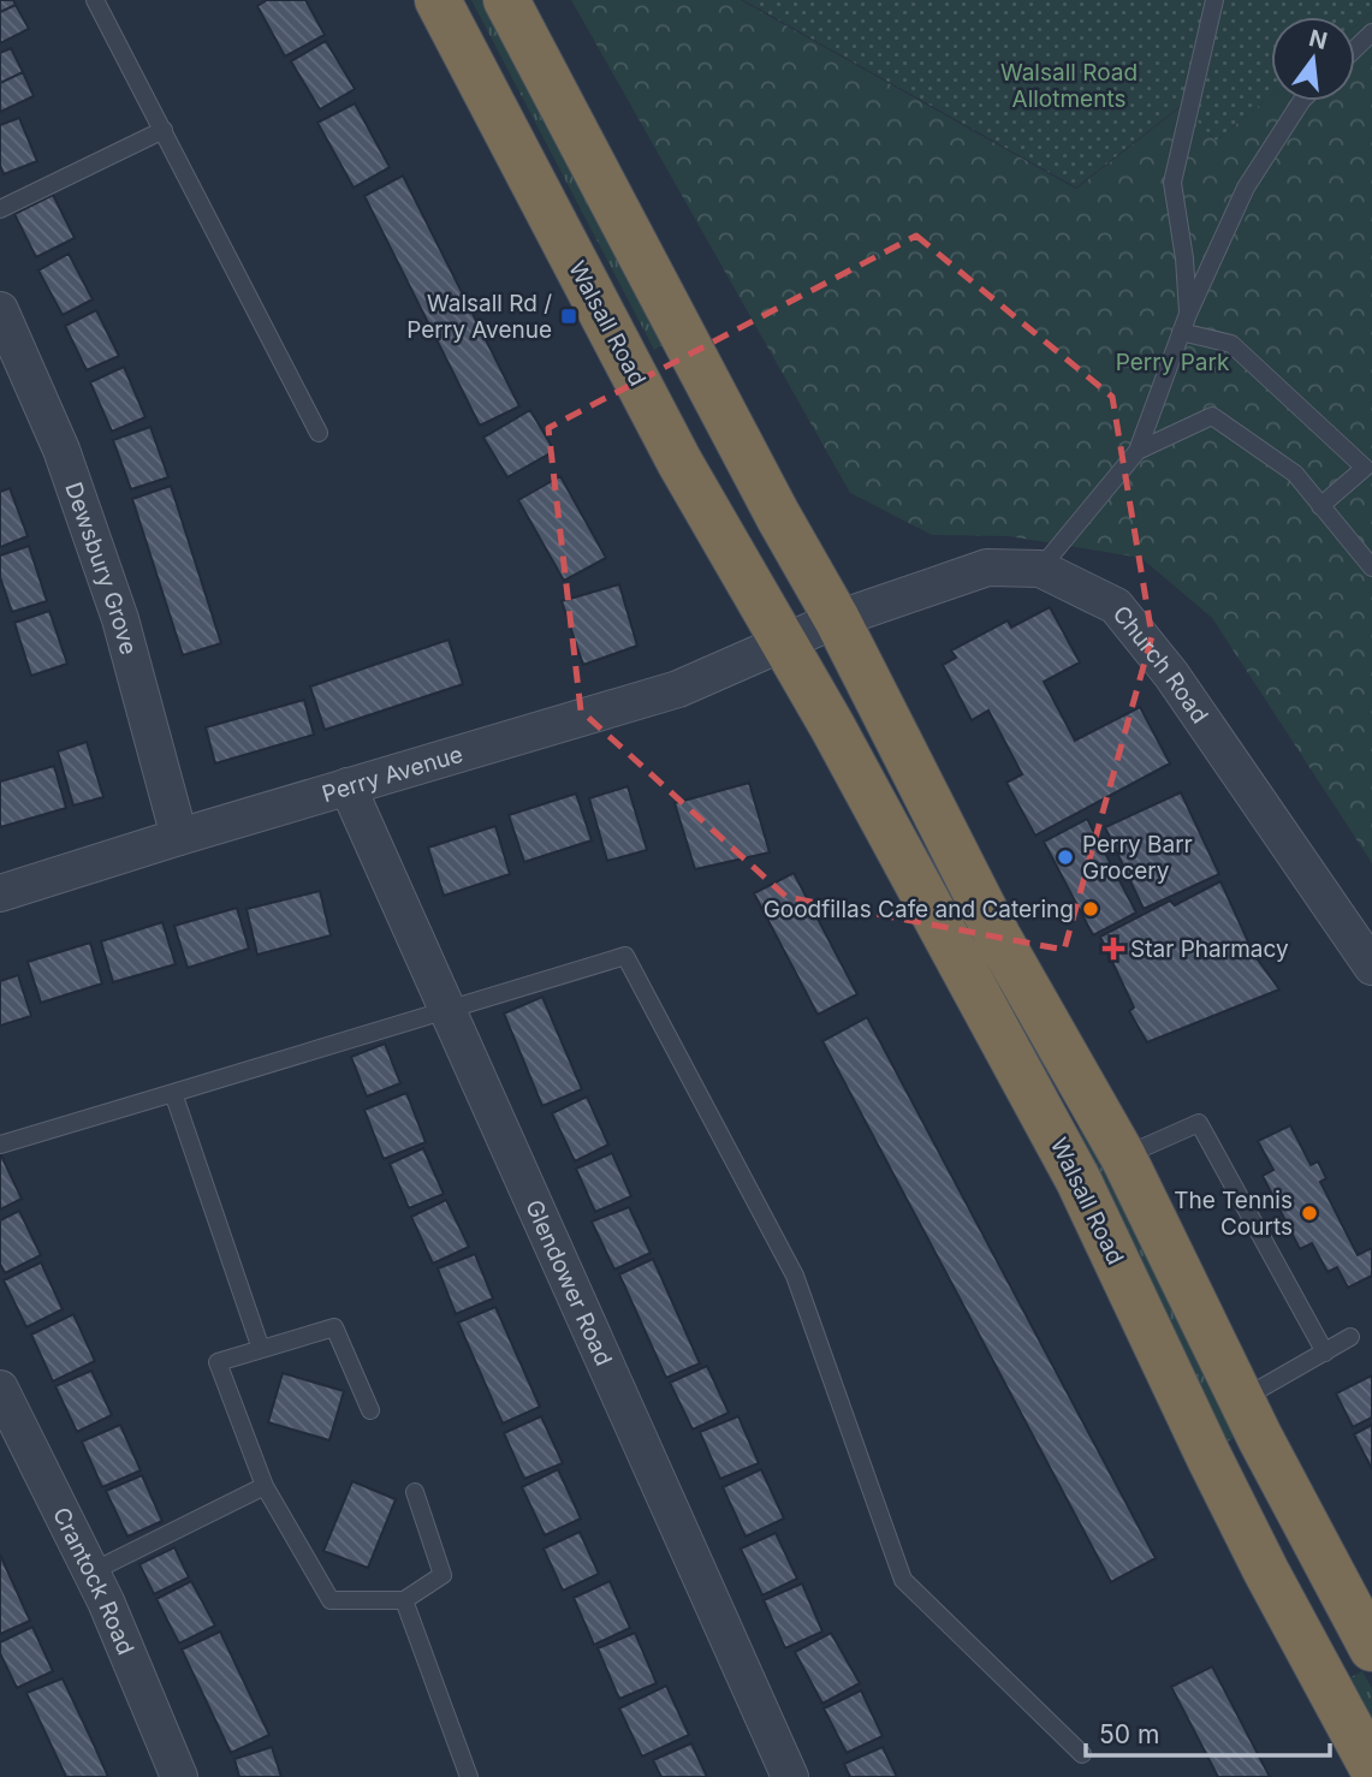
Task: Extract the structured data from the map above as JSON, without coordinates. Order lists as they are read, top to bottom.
{
  "streets": {
    "highway": ["Walsall Road"],
    "street": [
      "Dewsbury Grove",
      "Church Road",
      "Perry Avenue",
      "Glendower Road",
      "Crantock Road"
    ]
  },
  "crossings": [
    ["Walsall Road", "Perry Avenue"],
    ["Dewsbury Grove", "Perry Avenue"],
    ["Perry Avenue", "Glendower Road"]
  ],
  "parks": ["Walsall Road Allotments", "Perry Park"],
  "places": {
    "transit": ["Walsall Rd / Perry Avenue"],
    "other": ["Perry Barr Grocery", "Goodfillas Cafe and Catering", "The Tennis Courts"],
    "health": ["Star Pharmacy"]
  },
  "scale_bar": "50 m",
  "north": "top"
}
